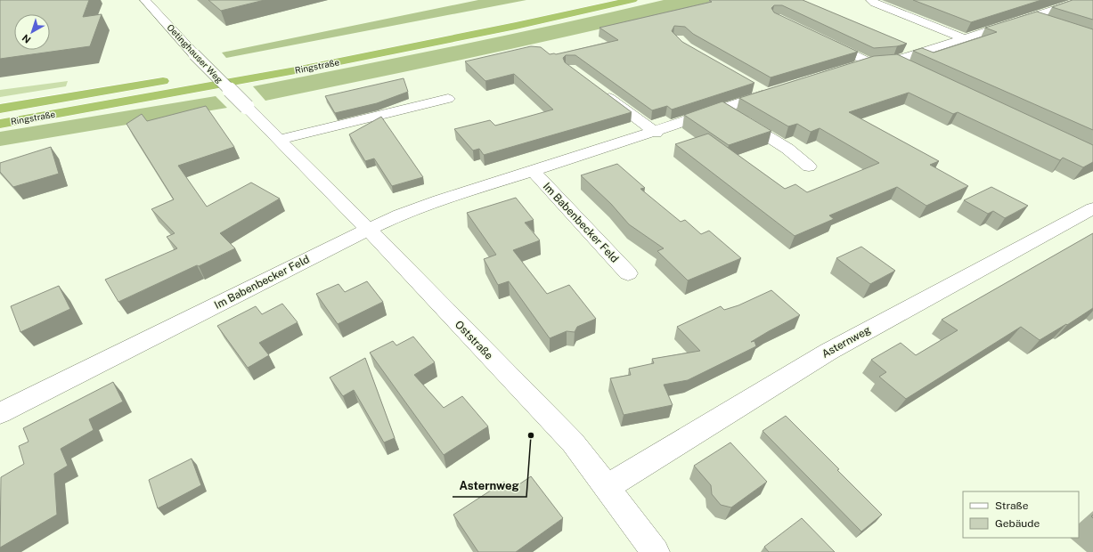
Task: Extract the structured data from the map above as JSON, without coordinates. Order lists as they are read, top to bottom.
{
  "streets": {
    "highway": ["Ringstraße"],
    "street": [
      "Oetinghauser Weg",
      "Im Babenbecker Feld",
      "Oststraße",
      "Asternweg"
    ]
  },
  "crossings": [
    ["Oetinghauser Weg", "Oststraße"],
    ["Im Babenbecker Feld", "Oststraße"],
    ["Oststraße", "Asternweg"]
  ],
  "places": ["Asternweg"],
  "legend": ["Straße", "Gebäude"],
  "north": "bottom left"
}
